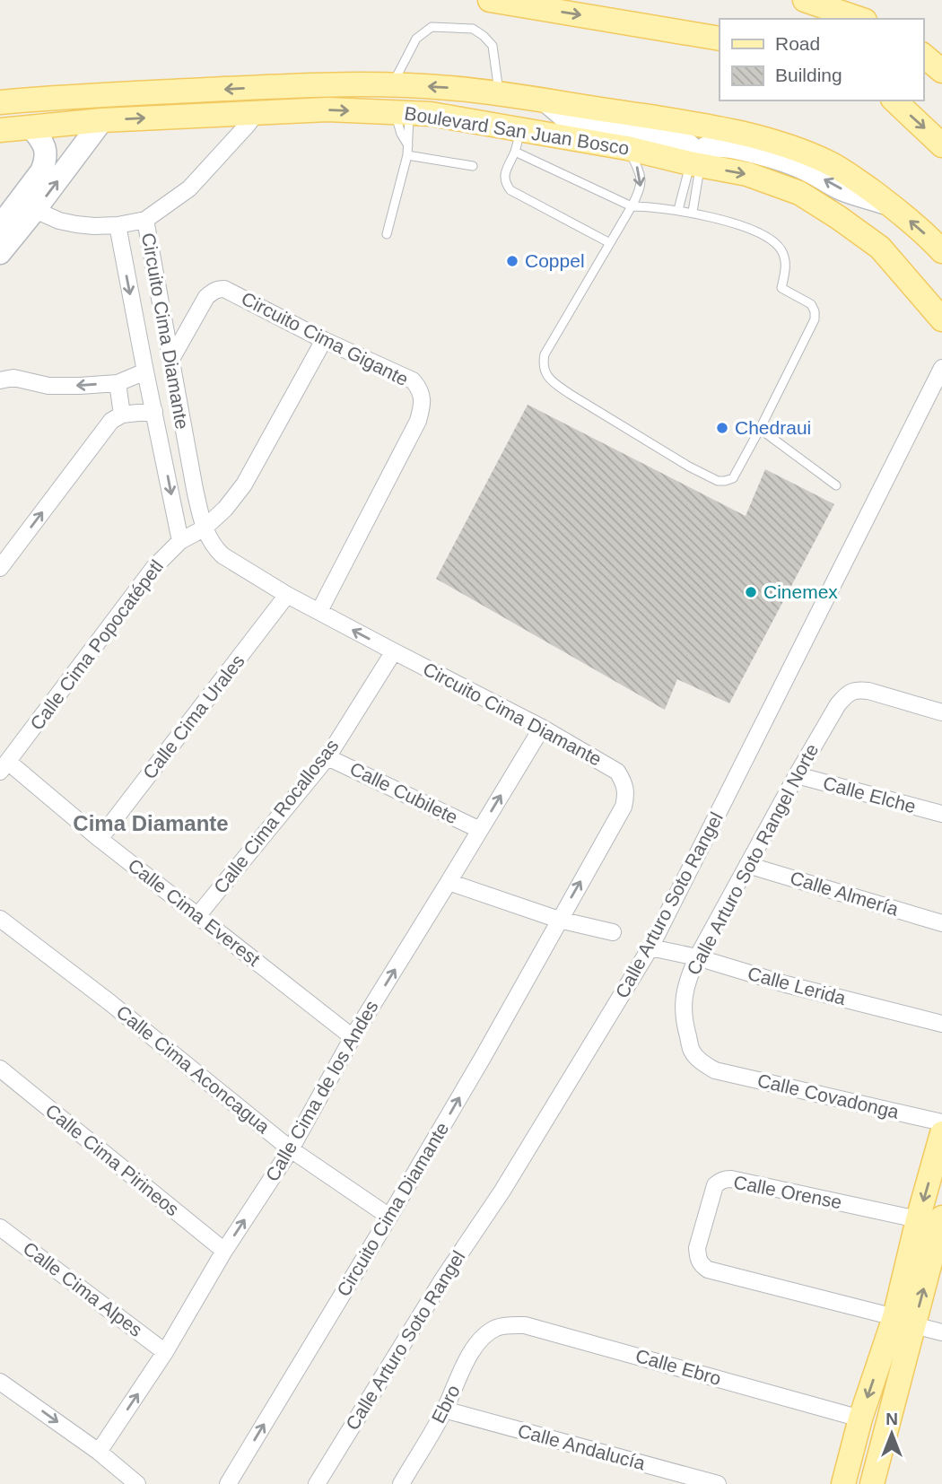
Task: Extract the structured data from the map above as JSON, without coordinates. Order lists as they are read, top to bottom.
{
  "streets": {
    "main road": ["Boulevard San Juan Bosco"],
    "street": [
      "Circuito Cima Diamante",
      "Circuito Cima Gigante",
      "Calle Cima Popocatépetl",
      "Calle Cima Urales",
      "Calle Cubilete",
      "Calle Elche",
      "Calle Cima Rocallosas",
      "Calle Arturo Soto Rangel Norte",
      "Calle Almería",
      "Calle Arturo Soto Rangel",
      "Calle Cima Everest",
      "Calle Lerida",
      "Calle Cima Aconcagua",
      "Calle Cima de los Andes",
      "Calle Covadonga",
      "Calle Cima Pirineos",
      "Calle Orense",
      "Calle Cima Alpes",
      "Calle Ebro",
      "Ebro",
      "Calle Andalucía"
    ]
  },
  "crossings": [
    ["Circuito Cima Diamante", "Circuito Cima Gigante"],
    ["Circuito Cima Diamante", "Calle Cima Popocatépetl"],
    ["Circuito Cima Diamante", "Calle Cima Urales"],
    ["Circuito Cima Diamante", "Calle Cima Rocallosas"],
    ["Circuito Cima Diamante", "Calle Cima Aconcagua"],
    ["Circuito Cima Diamante", "Calle Cima de los Andes"],
    ["Circuito Cima Gigante", "Calle Cima Popocatépetl"],
    ["Calle Cima Popocatépetl", "Calle Cima Everest"],
    ["Calle Cima Urales", "Calle Cima Everest"],
    ["Calle Cubilete", "Calle Cima Rocallosas"],
    ["Calle Cubilete", "Calle Cima de los Andes"],
    ["Calle Elche", "Calle Arturo Soto Rangel Norte"],
    ["Calle Cima Rocallosas", "Calle Cima Everest"],
    ["Calle Arturo Soto Rangel Norte", "Calle Almería"],
    ["Calle Arturo Soto Rangel Norte", "Calle Lerida"],
    ["Calle Arturo Soto Rangel Norte", "Calle Covadonga"],
    ["Calle Arturo Soto Rangel", "Calle Lerida"],
    ["Calle Cima Everest", "Calle Cima de los Andes"],
    ["Calle Cima Aconcagua", "Calle Cima de los Andes"],
    ["Calle Cima de los Andes", "Calle Cima Pirineos"],
    ["Calle Cima de los Andes", "Calle Cima Alpes"],
    ["Calle Ebro", "Ebro"],
    ["Ebro", "Calle Andalucía"]
  ],
  "one_way": ["Calle Cima de los Andes"],
  "districts": ["Cima Diamante"],
  "places": ["Coppel", "Chedraui", "Cinemex"],
  "legend": ["Road", "Building"],
  "north": "top"
}
